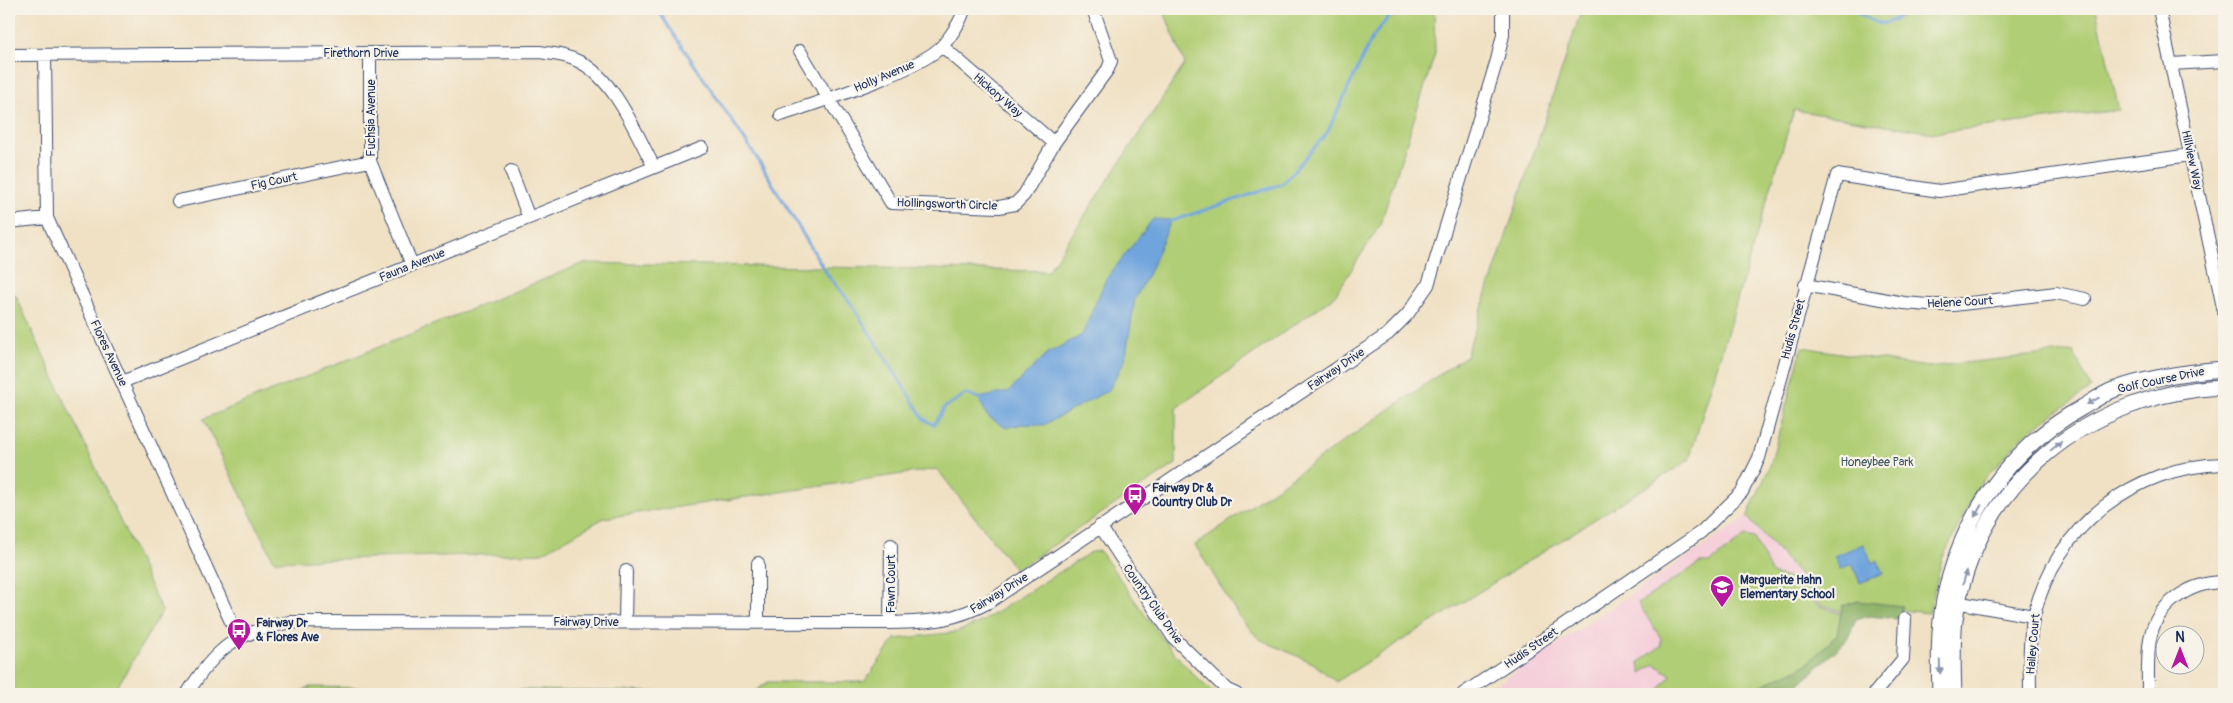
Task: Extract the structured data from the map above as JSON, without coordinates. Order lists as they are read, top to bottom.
{
  "streets": {
    "street": [
      "Firethorn Drive",
      "Holly Avenue",
      "Hickory Way",
      "Fuchsia Avenue",
      "Hillview Way",
      "Fig Court",
      "Hollingsworth Circle",
      "Fauna Avenue",
      "Helene Court",
      "Hudis Street",
      "Flores Avenue",
      "Fairway Drive",
      "Golf Course Drive",
      "Fawn Court",
      "Country Club Drive",
      "Hailey Court"
    ]
  },
  "crossings": [
    ["Firethorn Drive", "Fuchsia Avenue"],
    ["Firethorn Drive", "Fauna Avenue"],
    ["Firethorn Drive", "Flores Avenue"],
    ["Holly Avenue", "Hickory Way"],
    ["Holly Avenue", "Hollingsworth Circle"],
    ["Hickory Way", "Hollingsworth Circle"],
    ["Fuchsia Avenue", "Fig Court"],
    ["Fuchsia Avenue", "Fauna Avenue"],
    ["Hillview Way", "Hudis Street"],
    ["Fauna Avenue", "Flores Avenue"],
    ["Helene Court", "Hudis Street"],
    ["Flores Avenue", "Fairway Drive"],
    ["Fairway Drive", "Fawn Court"],
    ["Fairway Drive", "Country Club Drive"]
  ],
  "parks": ["Honeybee Park"],
  "places": {
    "bus stop": ["Fairway Dr & Country Club Dr", "Fairway Dr & Flores Ave"],
    "school or university": ["Marguerite Hahn Elementary School"]
  },
  "north": "top"
}
